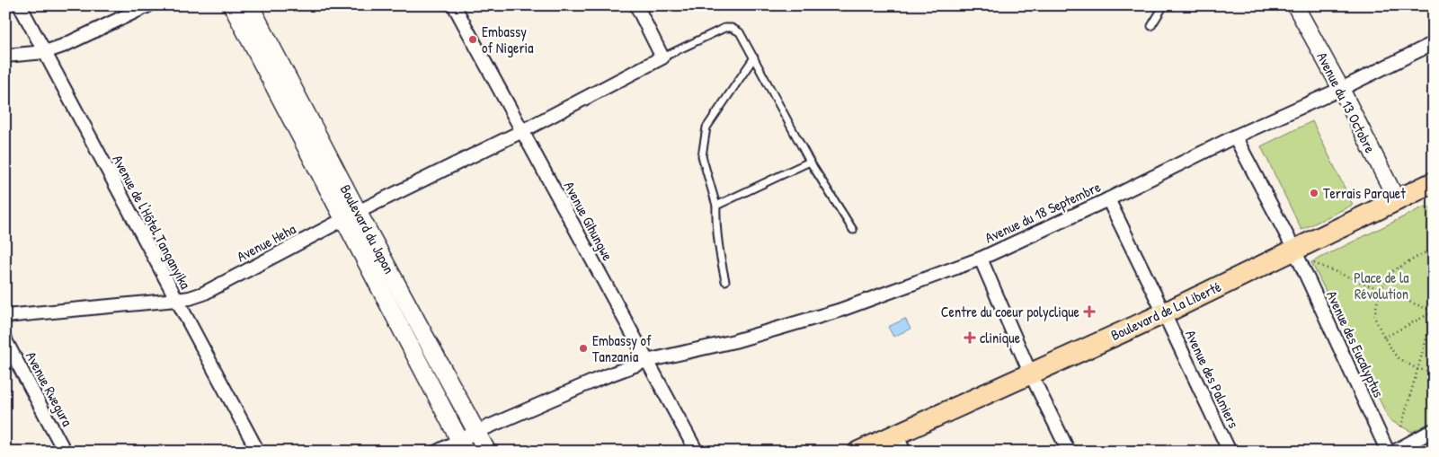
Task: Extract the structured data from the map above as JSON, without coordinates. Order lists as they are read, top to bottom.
{
  "streets": {
    "highway": ["Boulevard de La Liberté"],
    "main road": ["Boulevard du Japon"],
    "street": [
      "Avenue du 13 Octobre",
      "Avenue du 18 Septembre",
      "Avenue Gihungwe",
      "Avenue de l'Hôtel Tanganyika",
      "Avenue Heha",
      "Avenue des Eucalyptus",
      "Avenue des Palmiers",
      "Avenue Rwegura"
    ]
  },
  "crossings": [
    ["Avenue du 13 Octobre", "Avenue du 18 Septembre"],
    ["Avenue du 13 Octobre", "Boulevard de La Liberté"],
    ["Avenue du 18 Septembre", "Avenue Gihungwe"],
    ["Avenue du 18 Septembre", "Boulevard du Japon"],
    ["Avenue du 18 Septembre", "Avenue des Eucalyptus"],
    ["Avenue du 18 Septembre", "Avenue des Palmiers"],
    ["Avenue Gihungwe", "Avenue Heha"],
    ["Avenue de l'Hôtel Tanganyika", "Avenue Heha"],
    ["Boulevard du Japon", "Avenue Heha"],
    ["Boulevard de La Liberté", "Avenue des Eucalyptus"],
    ["Boulevard de La Liberté", "Avenue des Palmiers"]
  ],
  "parks": ["Place de la Révolution"],
  "places": {
    "other": ["Embassy of Nigeria", "Terrais Parquet", "Embassy of Tanzania"],
    "health": ["Centre du coeur polyclique", "clinique"]
  }
}
